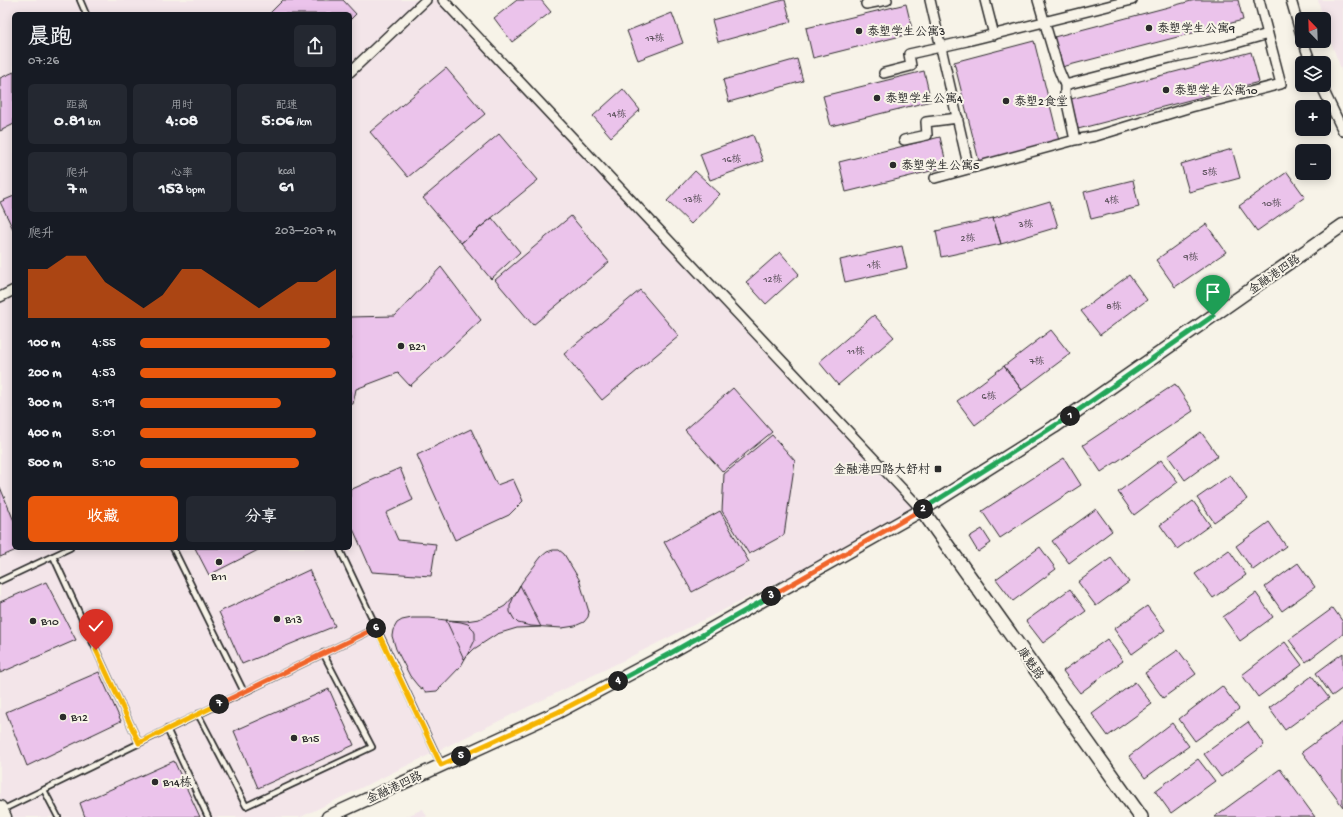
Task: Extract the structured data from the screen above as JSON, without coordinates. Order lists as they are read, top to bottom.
{
  "streets": {
    "main road": ["康魅路"],
    "street": ["金融港四路"]
  },
  "crossings": [
    ["金融港四路", "康魅路"]
  ],
  "places": {
    "other": [
      "泰塑学生公寓9",
      "泰塑学生公寓3",
      "泰塑学生公寓10",
      "泰塑学生公寓4",
      "泰塑2食堂",
      "泰塑学生公寓5",
      "B21",
      "B11",
      "B13",
      "B10",
      "B12",
      "B15",
      "B14栋"
    ],
    "transit": ["金融港四路大舒村"]
  },
  "house_numbers": [
    "17栋",
    "14栋",
    "16栋",
    "5栋",
    "13栋",
    "4栋",
    "10栋",
    "3栋",
    "2栋",
    "9栋",
    "1栋",
    "12栋",
    "8栋",
    "11栋",
    "7栋",
    "6栋"
  ],
  "north": "top left",
  "page": {
    "map_buttons": ["+", "−"],
    "heading": ["晨跑", "07:26"],
    "stats": [
      ["距离", "0.81 km"],
      ["用时", "4:08"],
      ["配速", "5:06 /km"],
      ["爬升", "7 m"],
      ["心率", "153 bpm"],
      ["kcal", "61"]
    ],
    "chart": ["爬升", "203–207 m"],
    "list": [
      {
        "name": "100 m",
        "note": "4:55"
      },
      {
        "name": "200 m",
        "note": "4:53"
      },
      {
        "name": "300 m",
        "note": "5:19"
      },
      {
        "name": "400 m",
        "note": "5:01"
      },
      {
        "name": "500 m",
        "note": "5:10"
      }
    ],
    "pins": [
      "1",
      "2",
      "3",
      "6",
      "4",
      "7",
      "5"
    ],
    "buttons": ["收藏", "分享"]
  }
}
